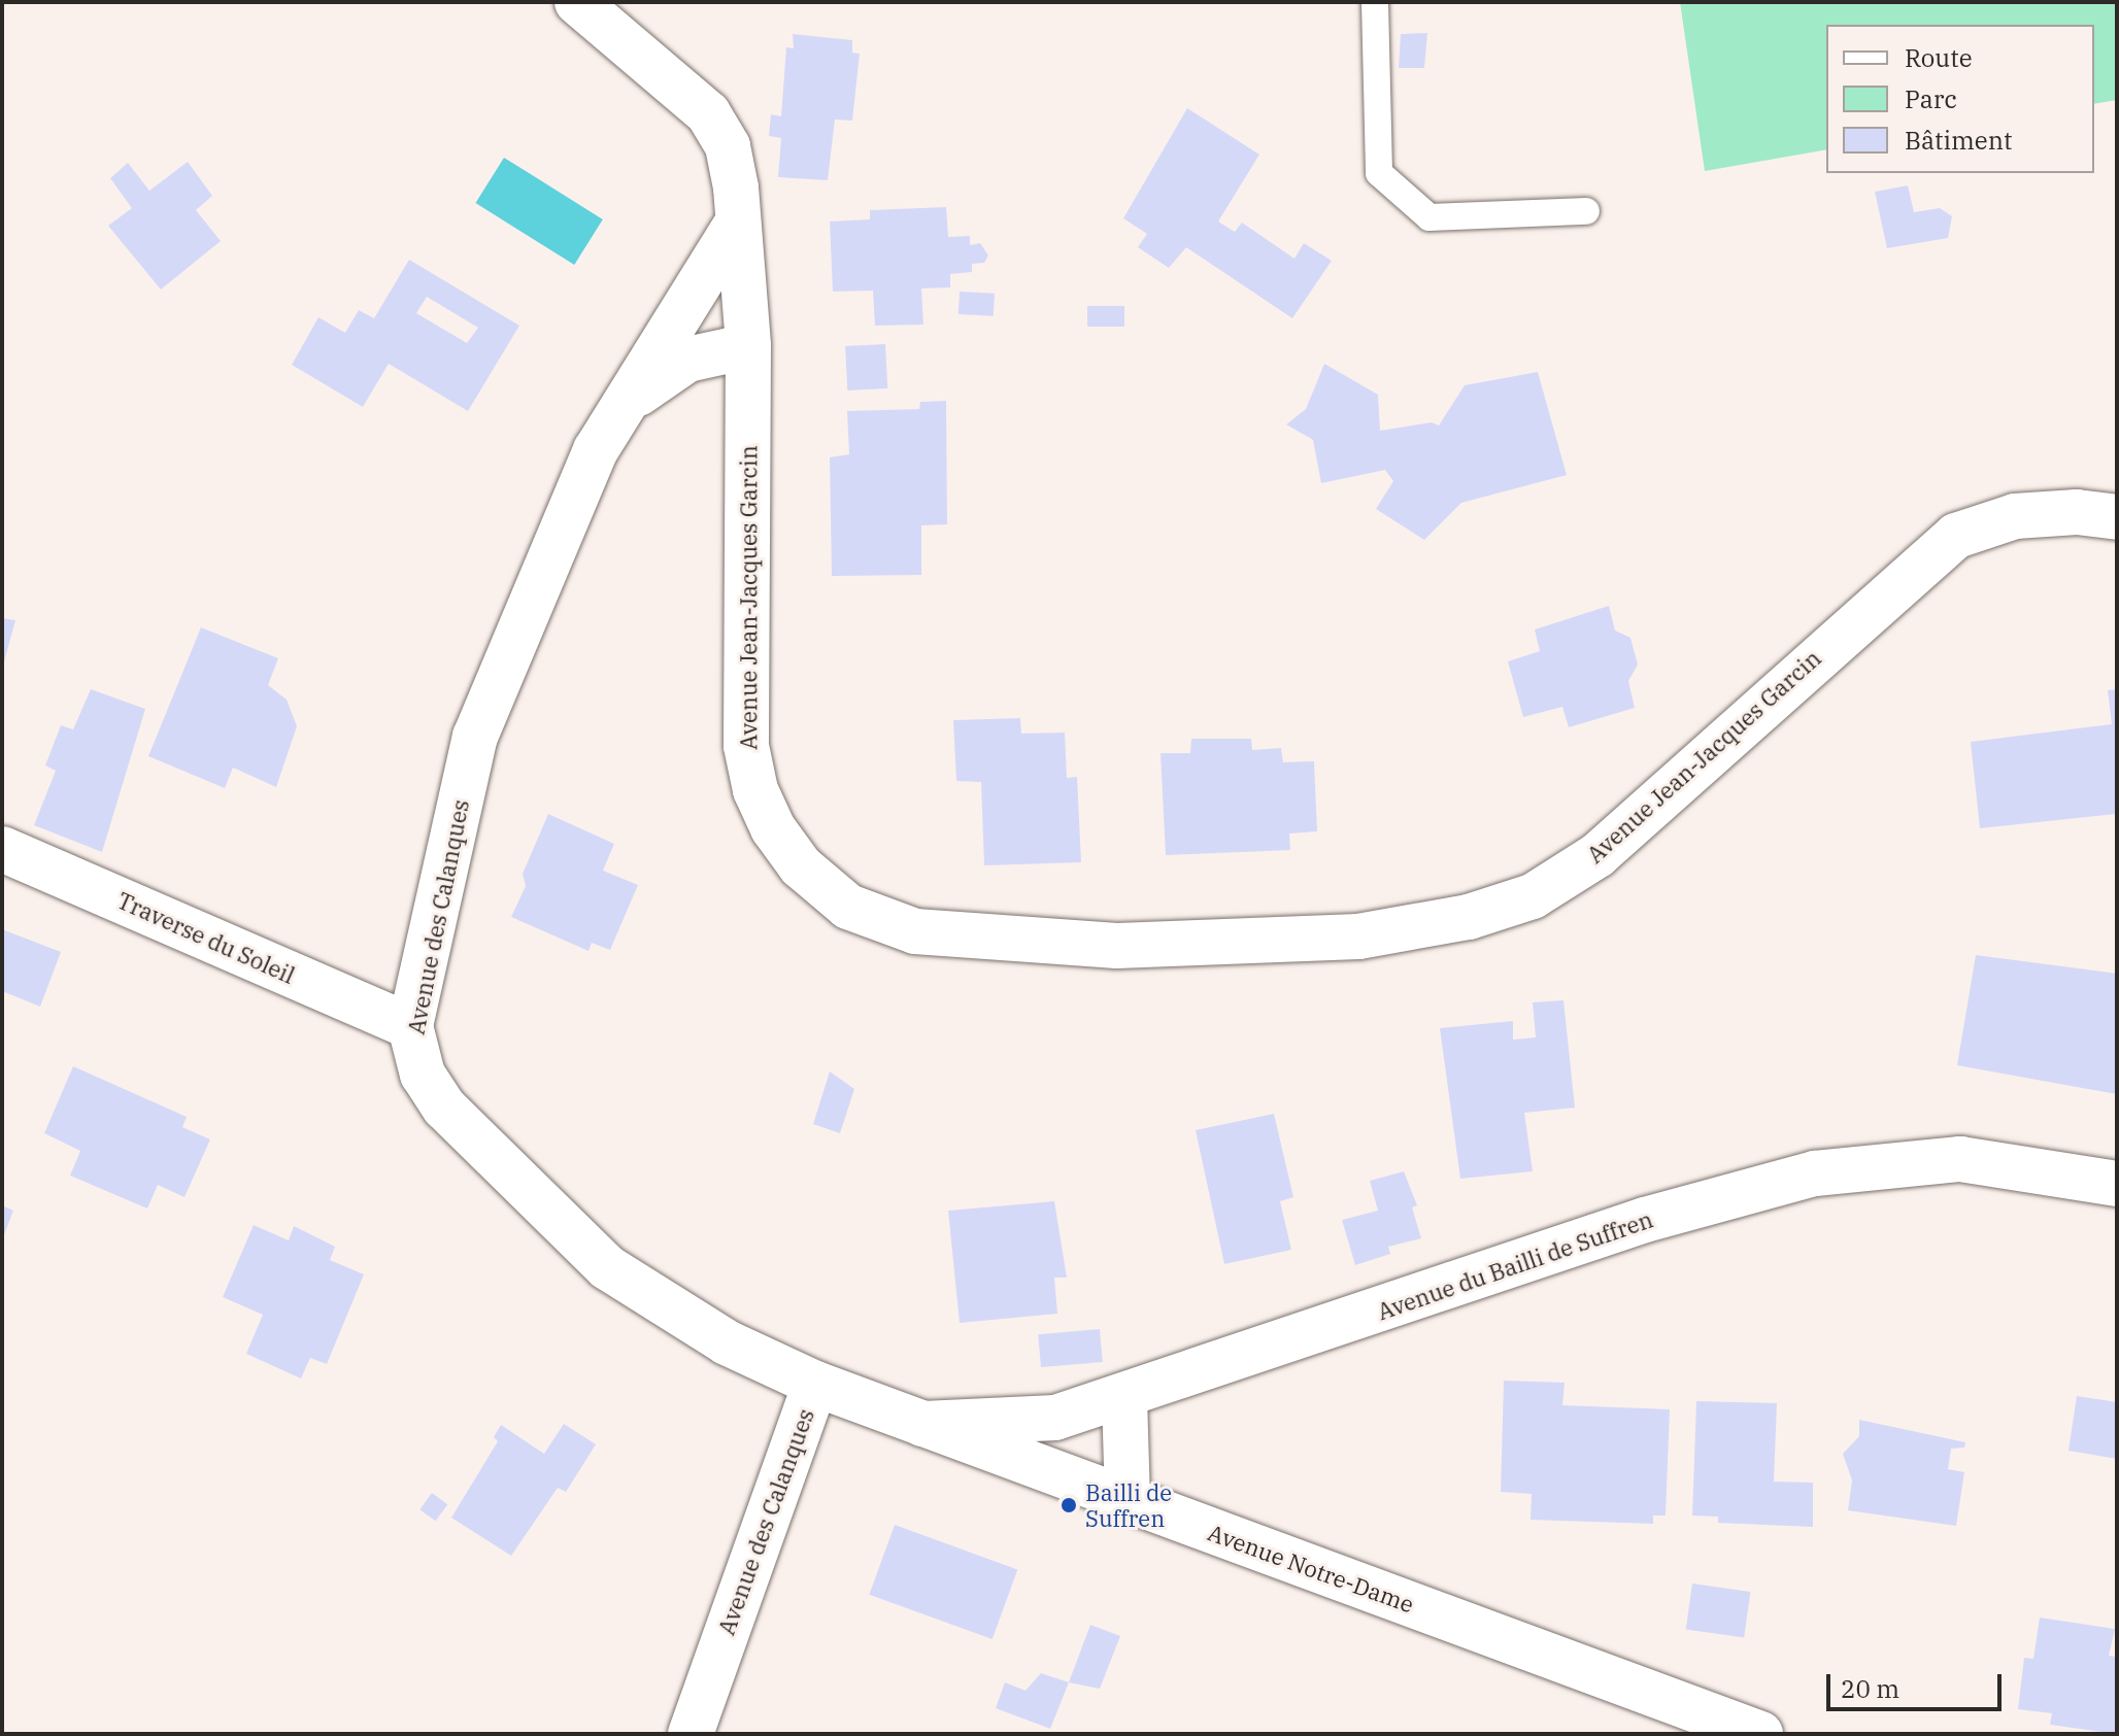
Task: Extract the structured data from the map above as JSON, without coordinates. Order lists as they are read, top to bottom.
{
  "streets": {
    "street": [
      "Avenue Jean-Jacques Garcin",
      "Avenue des Calanques",
      "Traverse du Soleil",
      "Avenue du Bailli de Suffren",
      "Avenue Notre-Dame"
    ]
  },
  "crossings": [
    ["Avenue Jean-Jacques Garcin", "Avenue des Calanques"],
    ["Avenue des Calanques", "Traverse du Soleil"],
    ["Avenue des Calanques", "Avenue Notre-Dame"],
    ["Avenue du Bailli de Suffren", "Avenue Notre-Dame"]
  ],
  "places": ["Bailli de Suffren"],
  "legend": ["Route", "Parc", "Bâtiment"],
  "scale_bar": "20 m"
}
